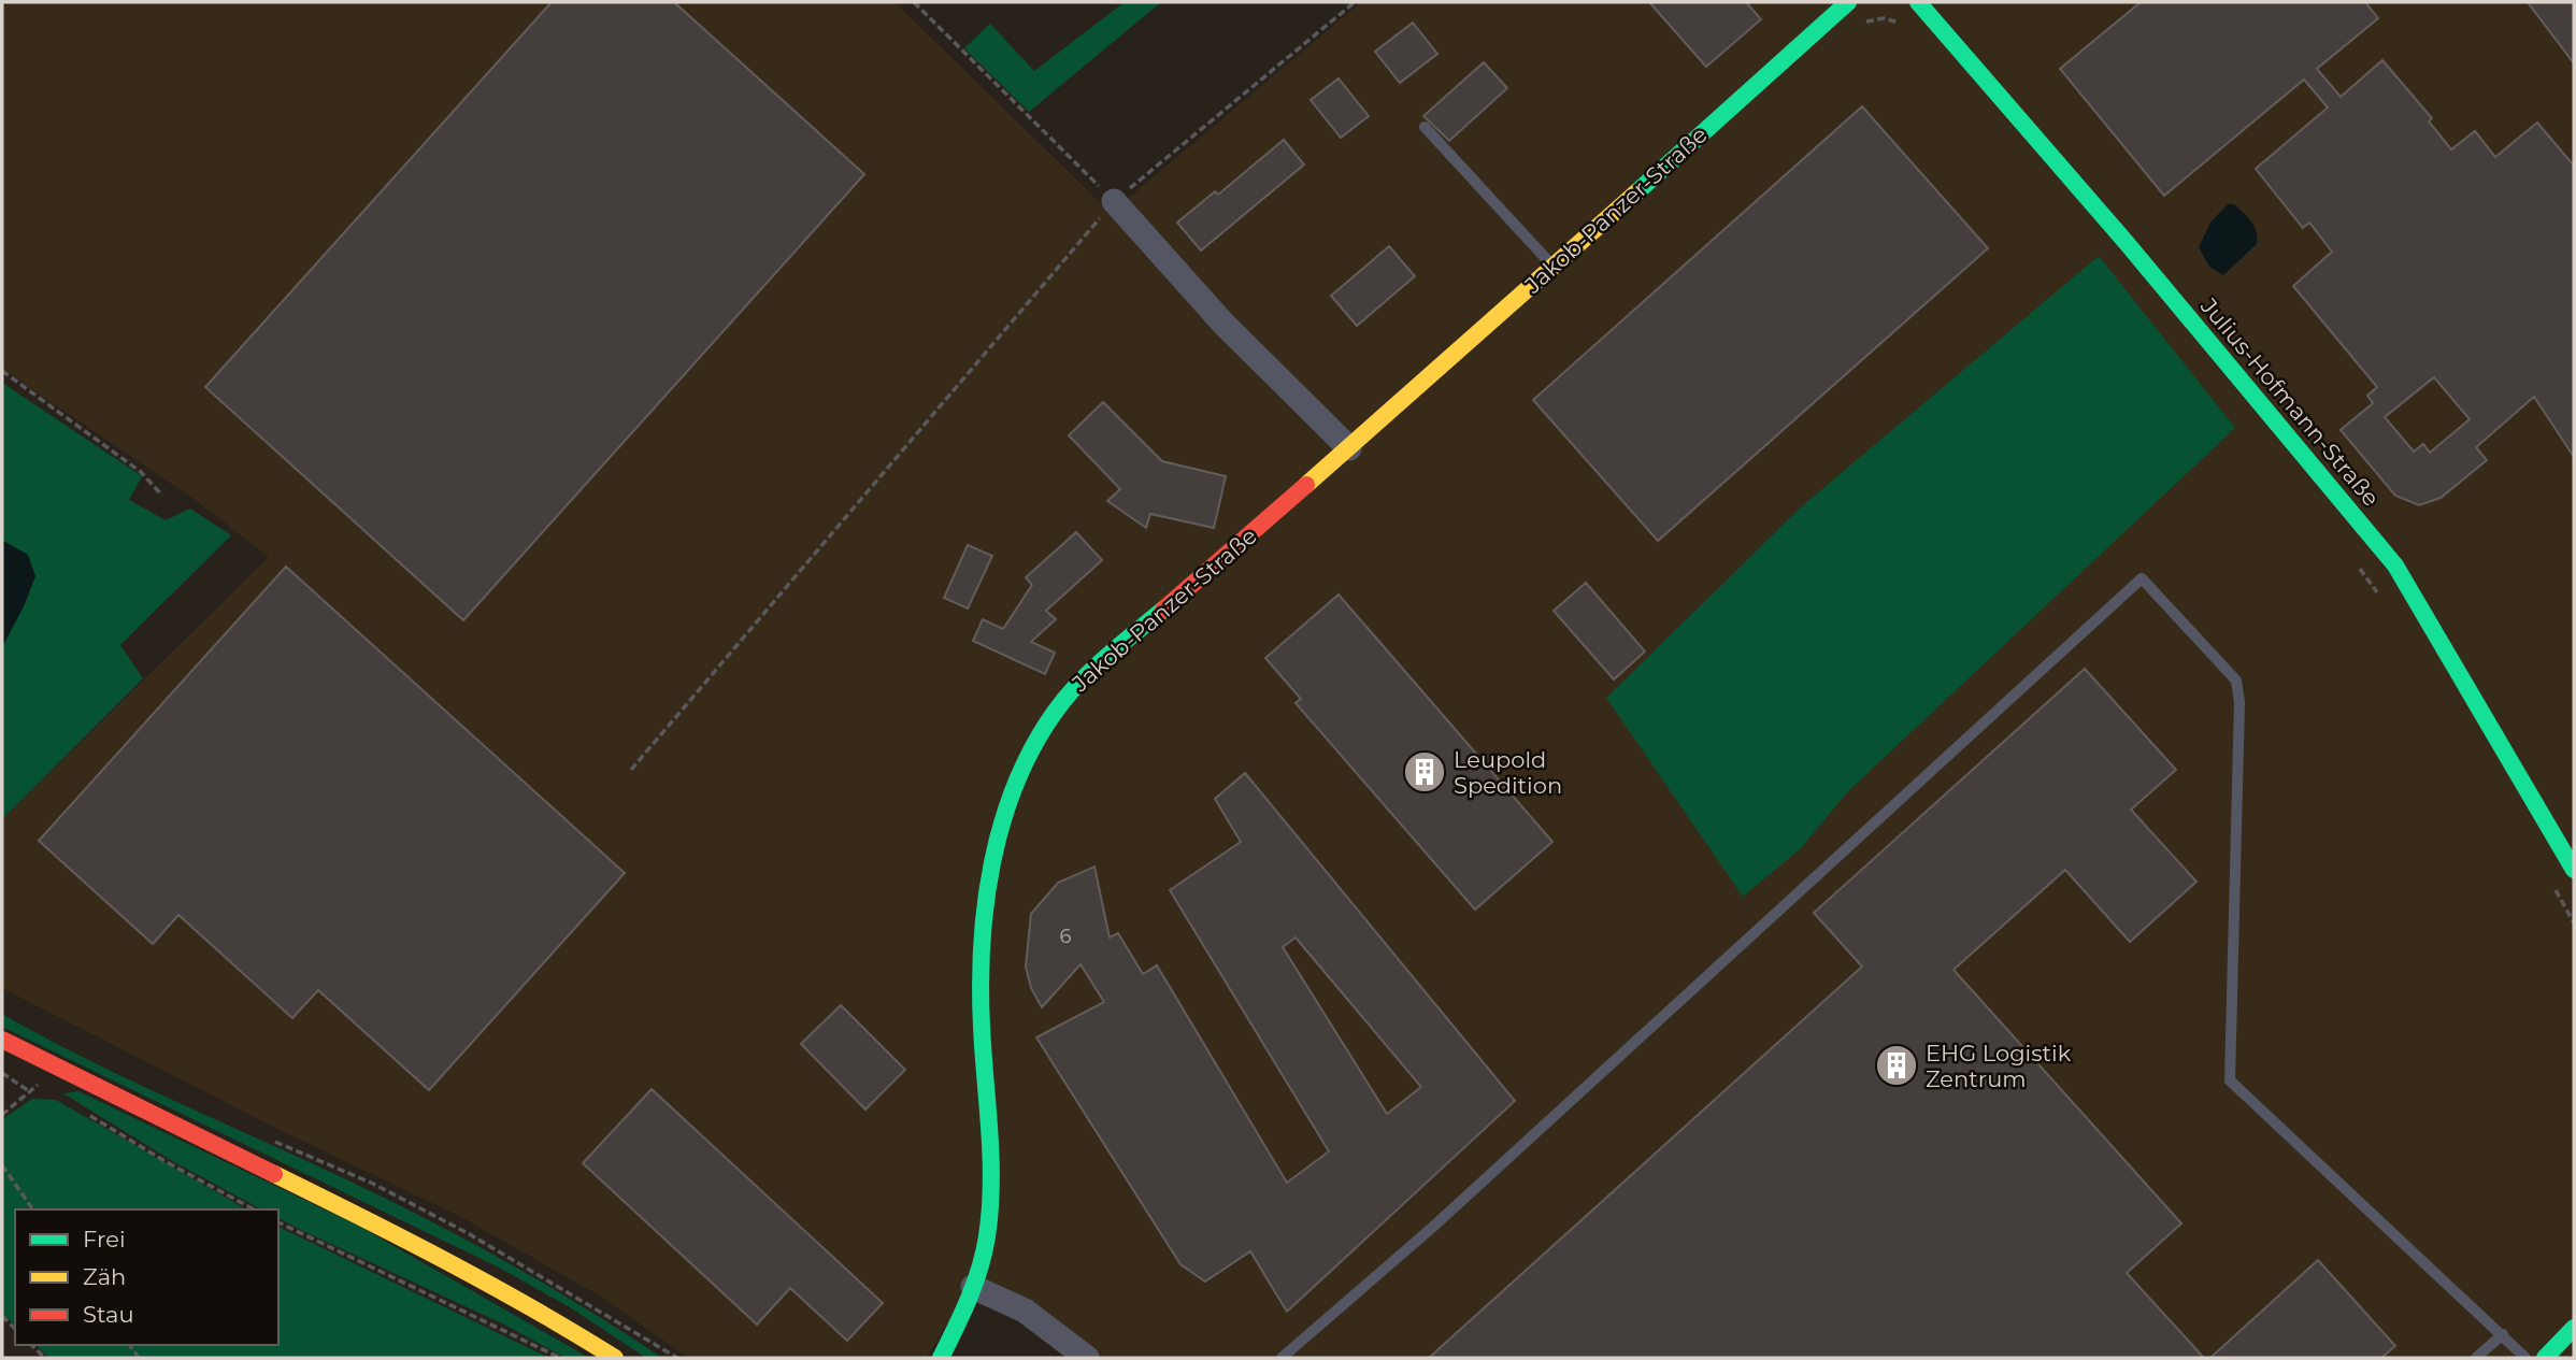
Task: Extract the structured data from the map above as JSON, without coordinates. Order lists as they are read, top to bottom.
{
  "streets": {
    "street": ["Jakob-Panzer-Straße", "Julius-Hofmann-Straße"]
  },
  "places": {
    "building": ["Leupold Spedition", "EHG Logistik Zentrum"]
  },
  "house_numbers": ["6"],
  "legend": ["Frei", "Zäh", "Stau"]
}
